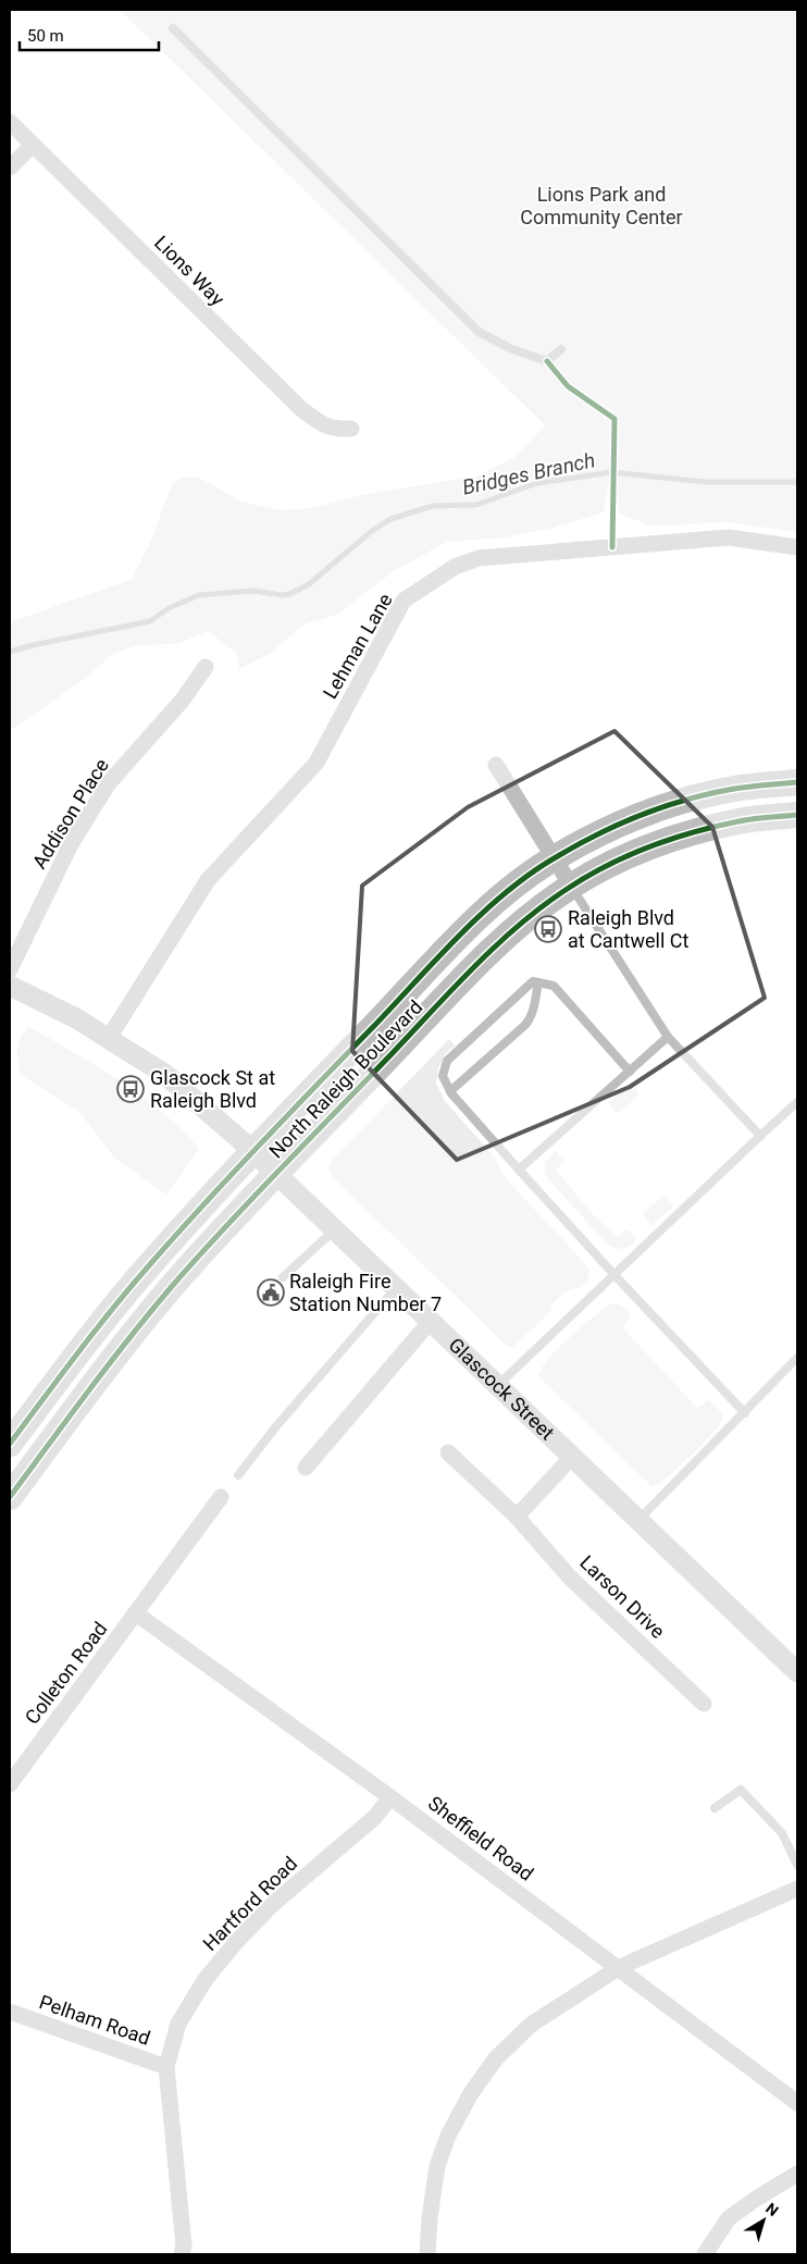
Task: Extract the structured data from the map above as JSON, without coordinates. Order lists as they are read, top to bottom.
{
  "streets": {
    "main road": ["North Raleigh Boulevard"],
    "street": [
      "Lions Way",
      "Lehman Lane",
      "Addison Place",
      "Glascock Street",
      "Larson Drive",
      "Colleton Road",
      "Sheffield Road",
      "Hartford Road",
      "Pelham Road"
    ]
  },
  "crossings": [
    ["Lehman Lane", "Glascock Street"],
    ["North Raleigh Boulevard", "Glascock Street"],
    ["Colleton Road", "Sheffield Road"],
    ["Sheffield Road", "Hartford Road"],
    ["Hartford Road", "Pelham Road"]
  ],
  "water": ["Bridges Branch"],
  "parks": ["Lions Park and Community Center"],
  "places": {
    "bus stop": ["Raleigh Blvd at Cantwell Ct", "Glascock St at Raleigh Blvd"],
    "public building": ["Raleigh Fire Station Number 7"]
  },
  "scale_bar": "50 m",
  "north": "top right"
}
